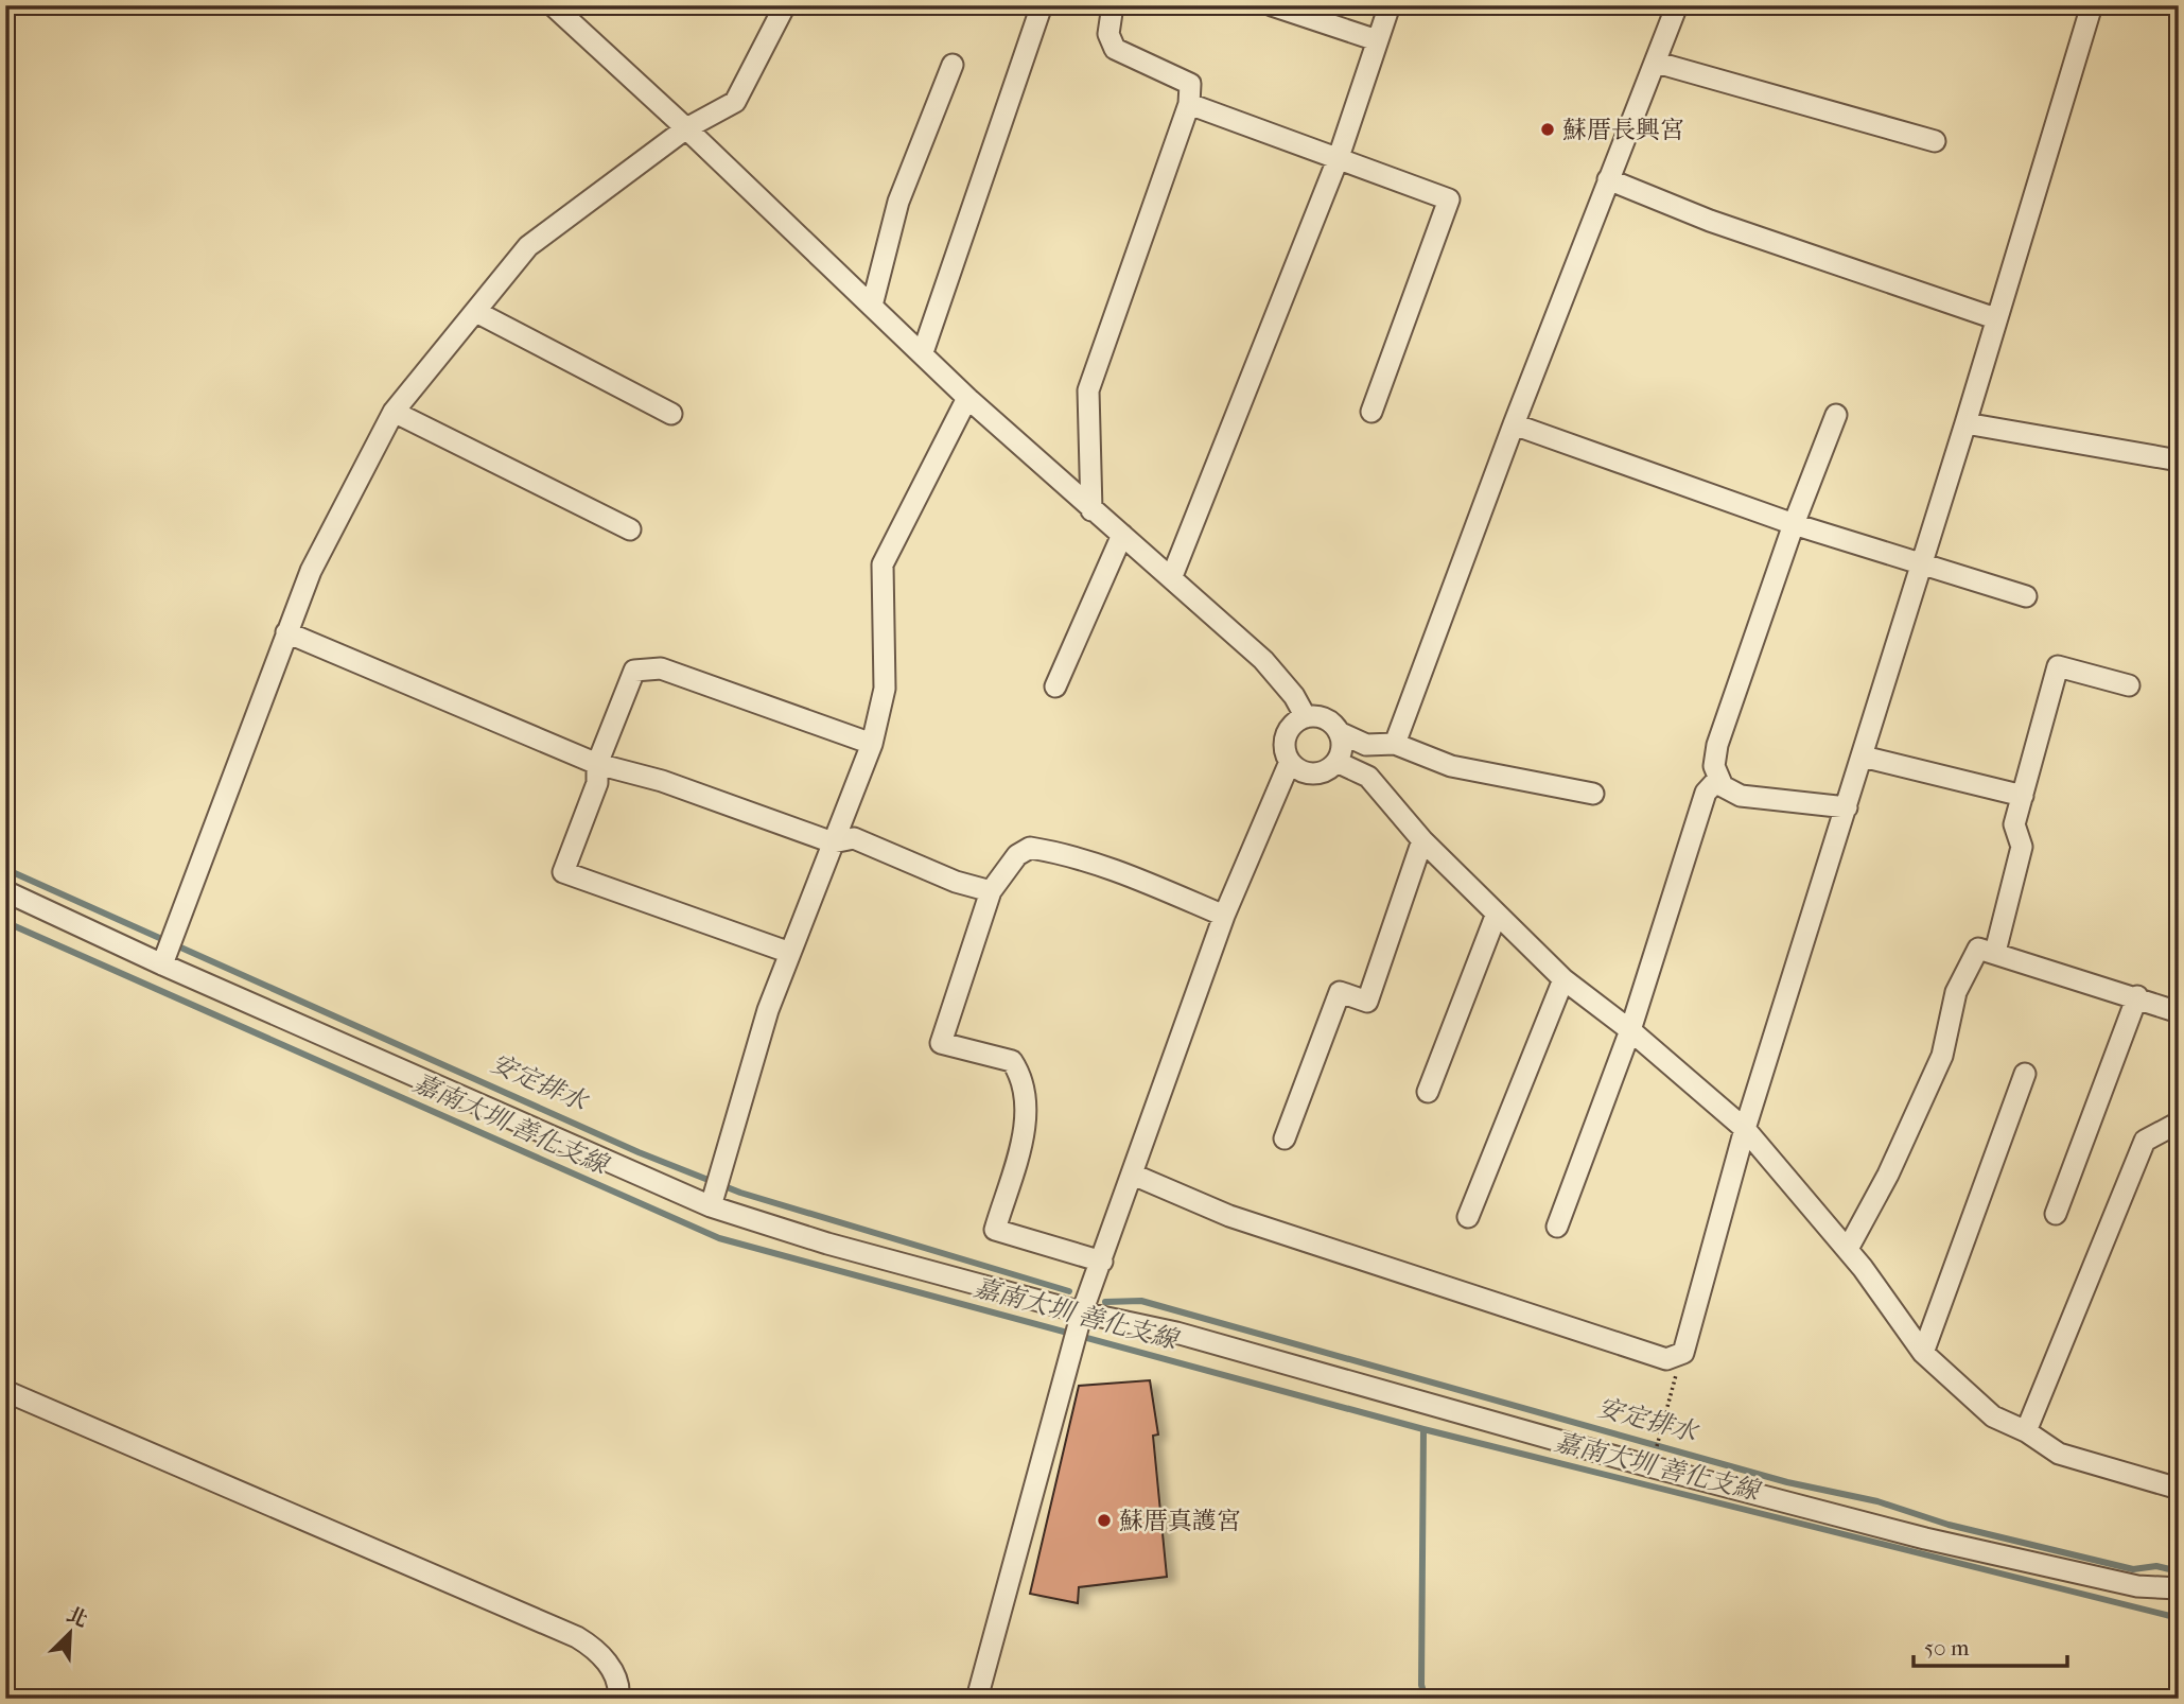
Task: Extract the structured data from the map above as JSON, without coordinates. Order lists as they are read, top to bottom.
{
  "water": ["安定排水", "嘉南大圳 善化支線"],
  "places": ["蘇厝長興宮", "蘇厝真護宮"],
  "scale_bar": "50 m",
  "north": "top right"
}
